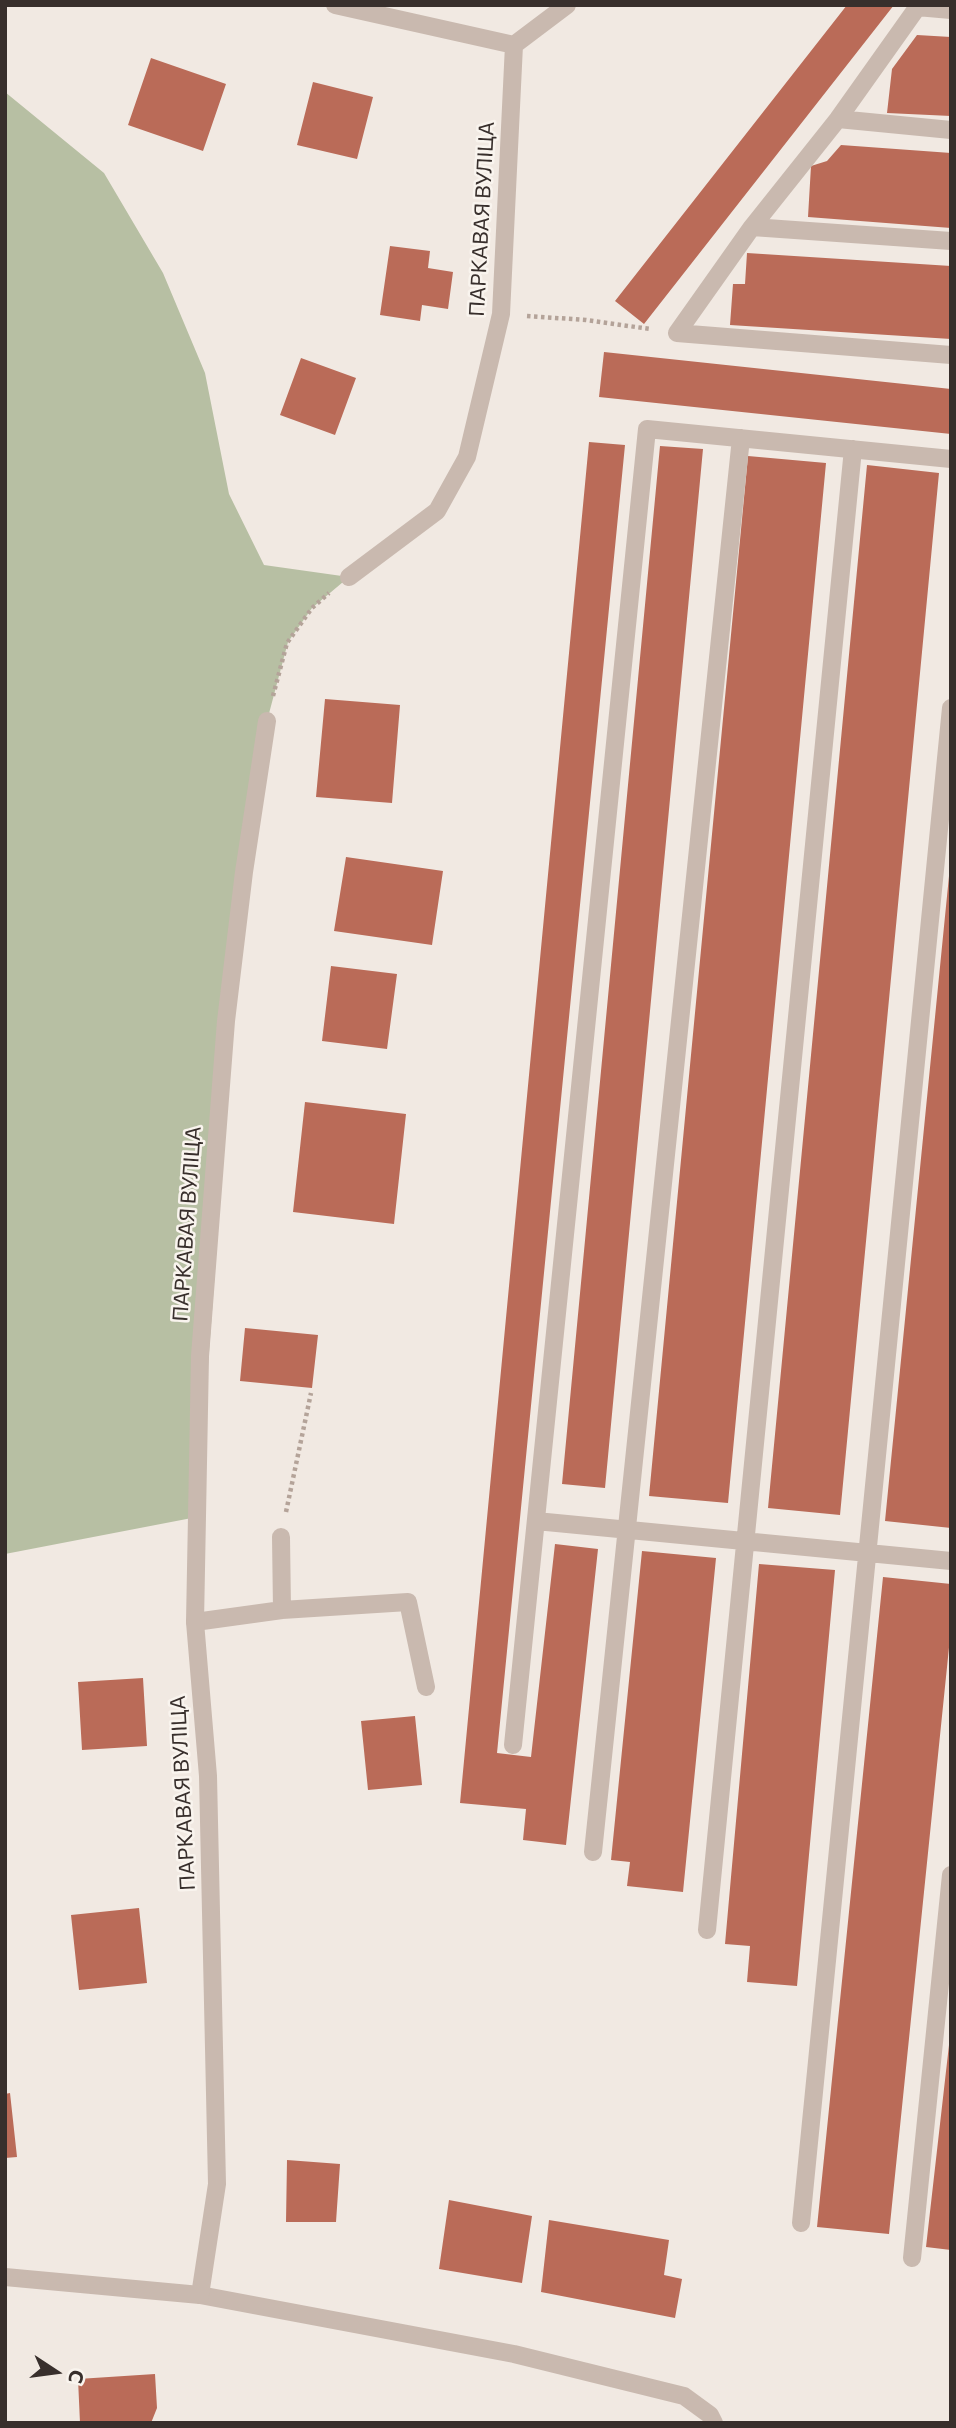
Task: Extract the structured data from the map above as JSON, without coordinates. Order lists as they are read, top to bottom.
{
  "streets": {
    "street": ["ПАРКАВАЯ ВУЛІЦА"]
  },
  "north": "right"
}
